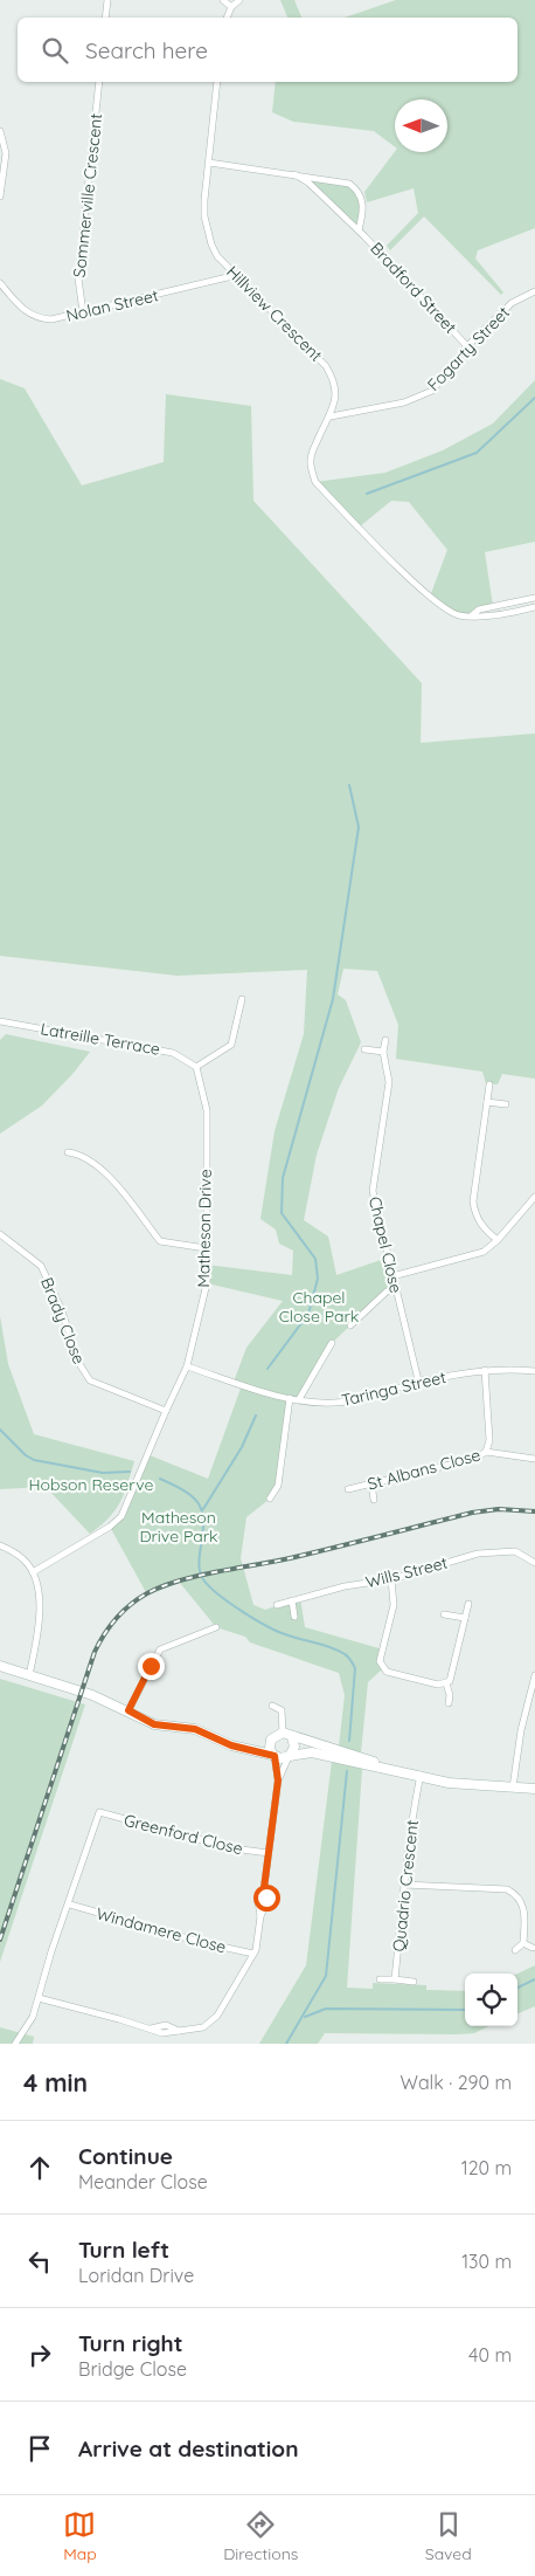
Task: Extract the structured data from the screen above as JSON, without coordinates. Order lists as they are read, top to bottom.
{
  "streets": {
    "street": [
      "Sommerville Crescent",
      "Bradford Street",
      "Nolan Street",
      "Hillview Crescent",
      "Fogarty Street",
      "Latreille Terrace",
      "Matheson Drive",
      "Chapel Close",
      "Brady Close",
      "Taringa Street",
      "St Albans Close",
      "Wills Street",
      "Greenford Close",
      "Quadrio Crescent",
      "Windamere Close"
    ]
  },
  "crossings": [
    ["Sommerville Crescent", "Nolan Street"],
    ["Bradford Street", "Hillview Crescent"],
    ["Bradford Street", "Fogarty Street"],
    ["Nolan Street", "Hillview Crescent"],
    ["Hillview Crescent", "Fogarty Street"],
    ["Latreille Terrace", "Matheson Drive"],
    ["Matheson Drive", "Brady Close"],
    ["Matheson Drive", "Taringa Street"],
    ["Chapel Close", "Taringa Street"],
    ["Greenford Close", "Windamere Close"]
  ],
  "parks": ["Chapel Close Park", "Hobson Reserve", "Matheson Drive Park"],
  "north": "left",
  "page": {
    "search": "Search here",
    "heading": ["4 min", "Walk · 290 m"],
    "list": [
      ["Continue", "Meander Close", "120 m"],
      ["Turn left", "Loridan Drive", "130 m"],
      ["Turn right", "Bridge Close", "40 m"],
      "Arrive at destination"
    ],
    "nav": ["Map", "Directions", "Saved"]
  }
}
